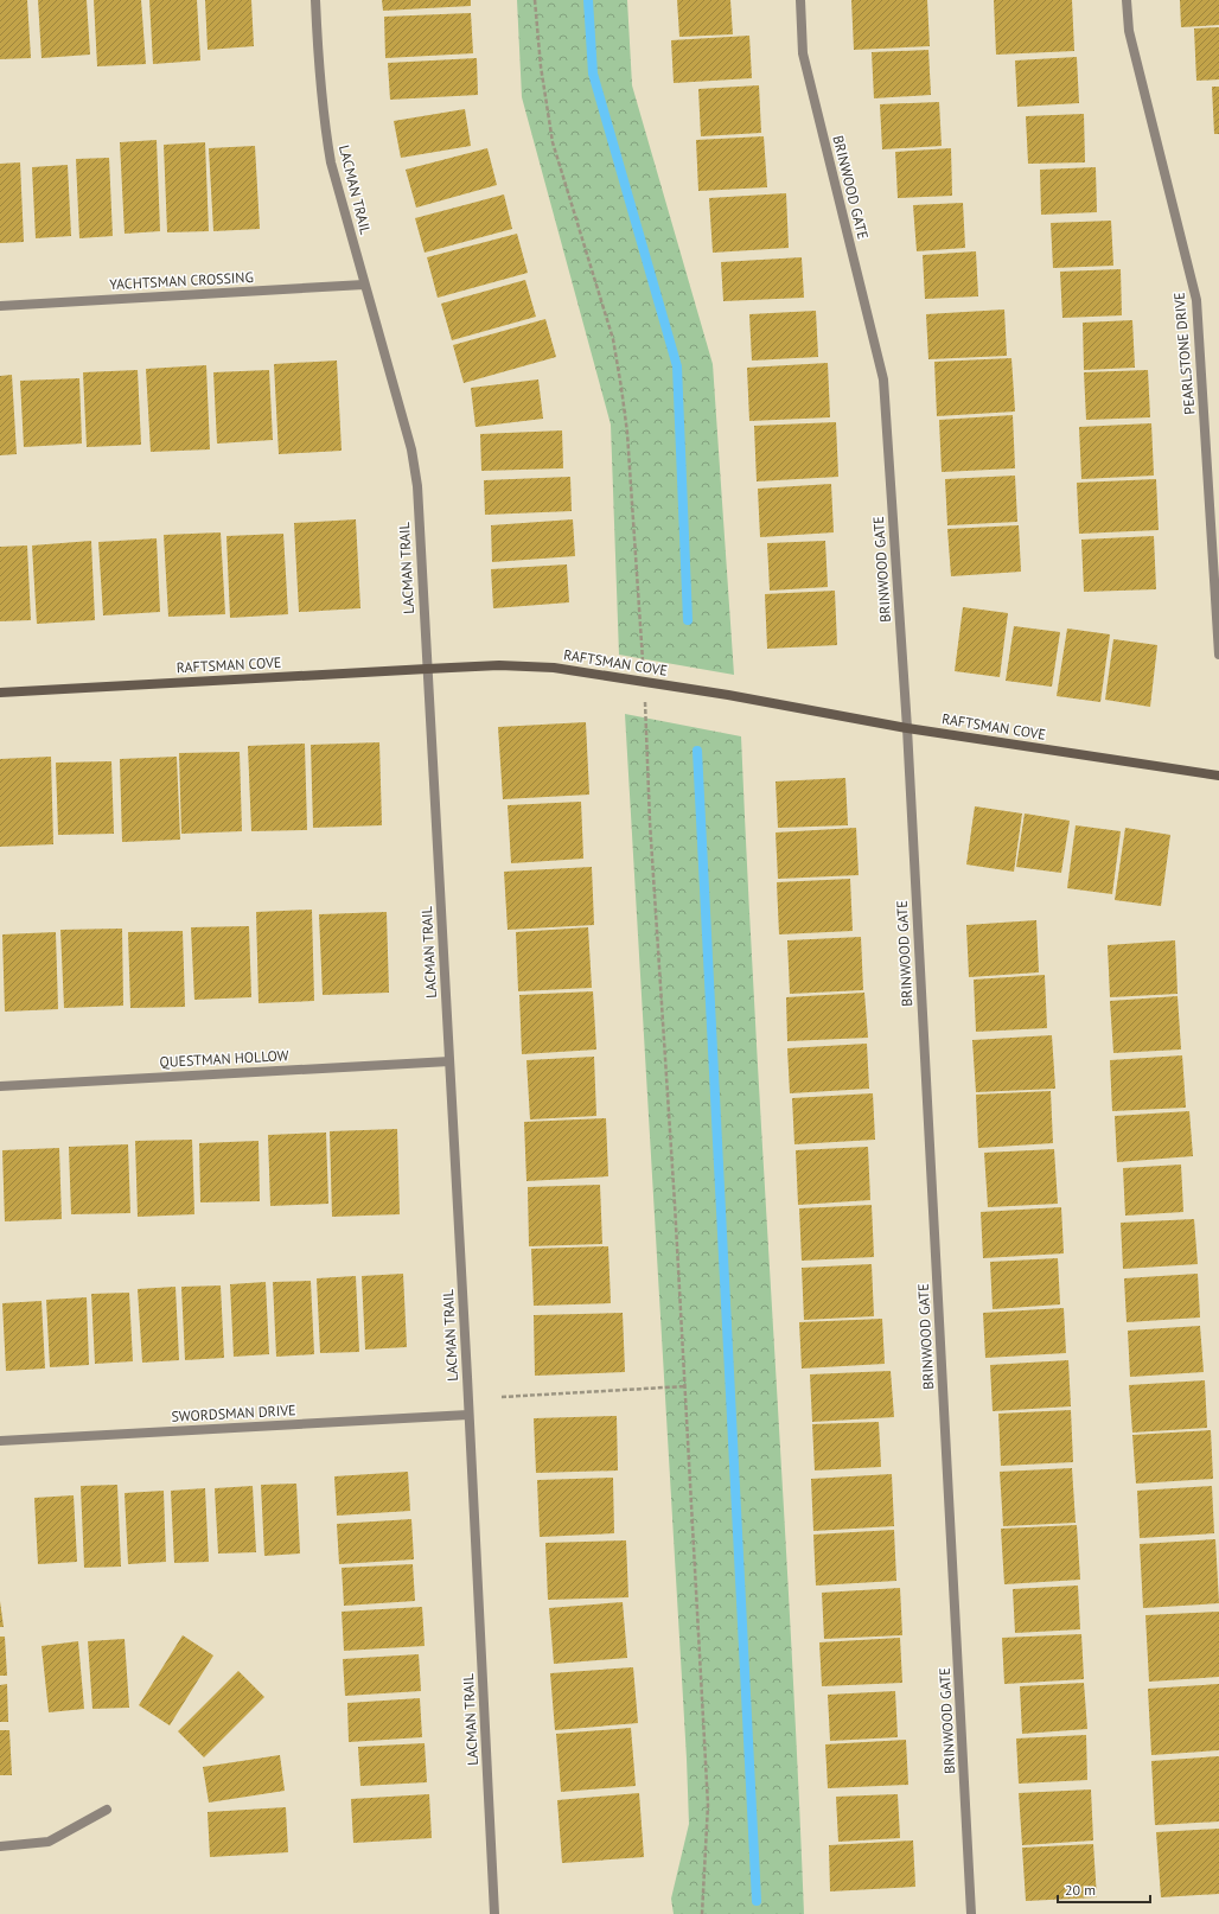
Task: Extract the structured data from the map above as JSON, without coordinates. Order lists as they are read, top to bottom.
{
  "streets": {
    "street": [
      "BRINWOOD GATE",
      "LACMAN TRAIL",
      "YACHTSMAN CROSSING",
      "PEARLSTONE DRIVE",
      "RAFTSMAN COVE",
      "QUESTMAN HOLLOW",
      "SWORDSMAN DRIVE"
    ]
  },
  "crossings": [
    ["BRINWOOD GATE", "RAFTSMAN COVE"],
    ["LACMAN TRAIL", "YACHTSMAN CROSSING"],
    ["LACMAN TRAIL", "RAFTSMAN COVE"],
    ["LACMAN TRAIL", "QUESTMAN HOLLOW"],
    ["LACMAN TRAIL", "SWORDSMAN DRIVE"]
  ],
  "scale_bar": "20 m"
}
